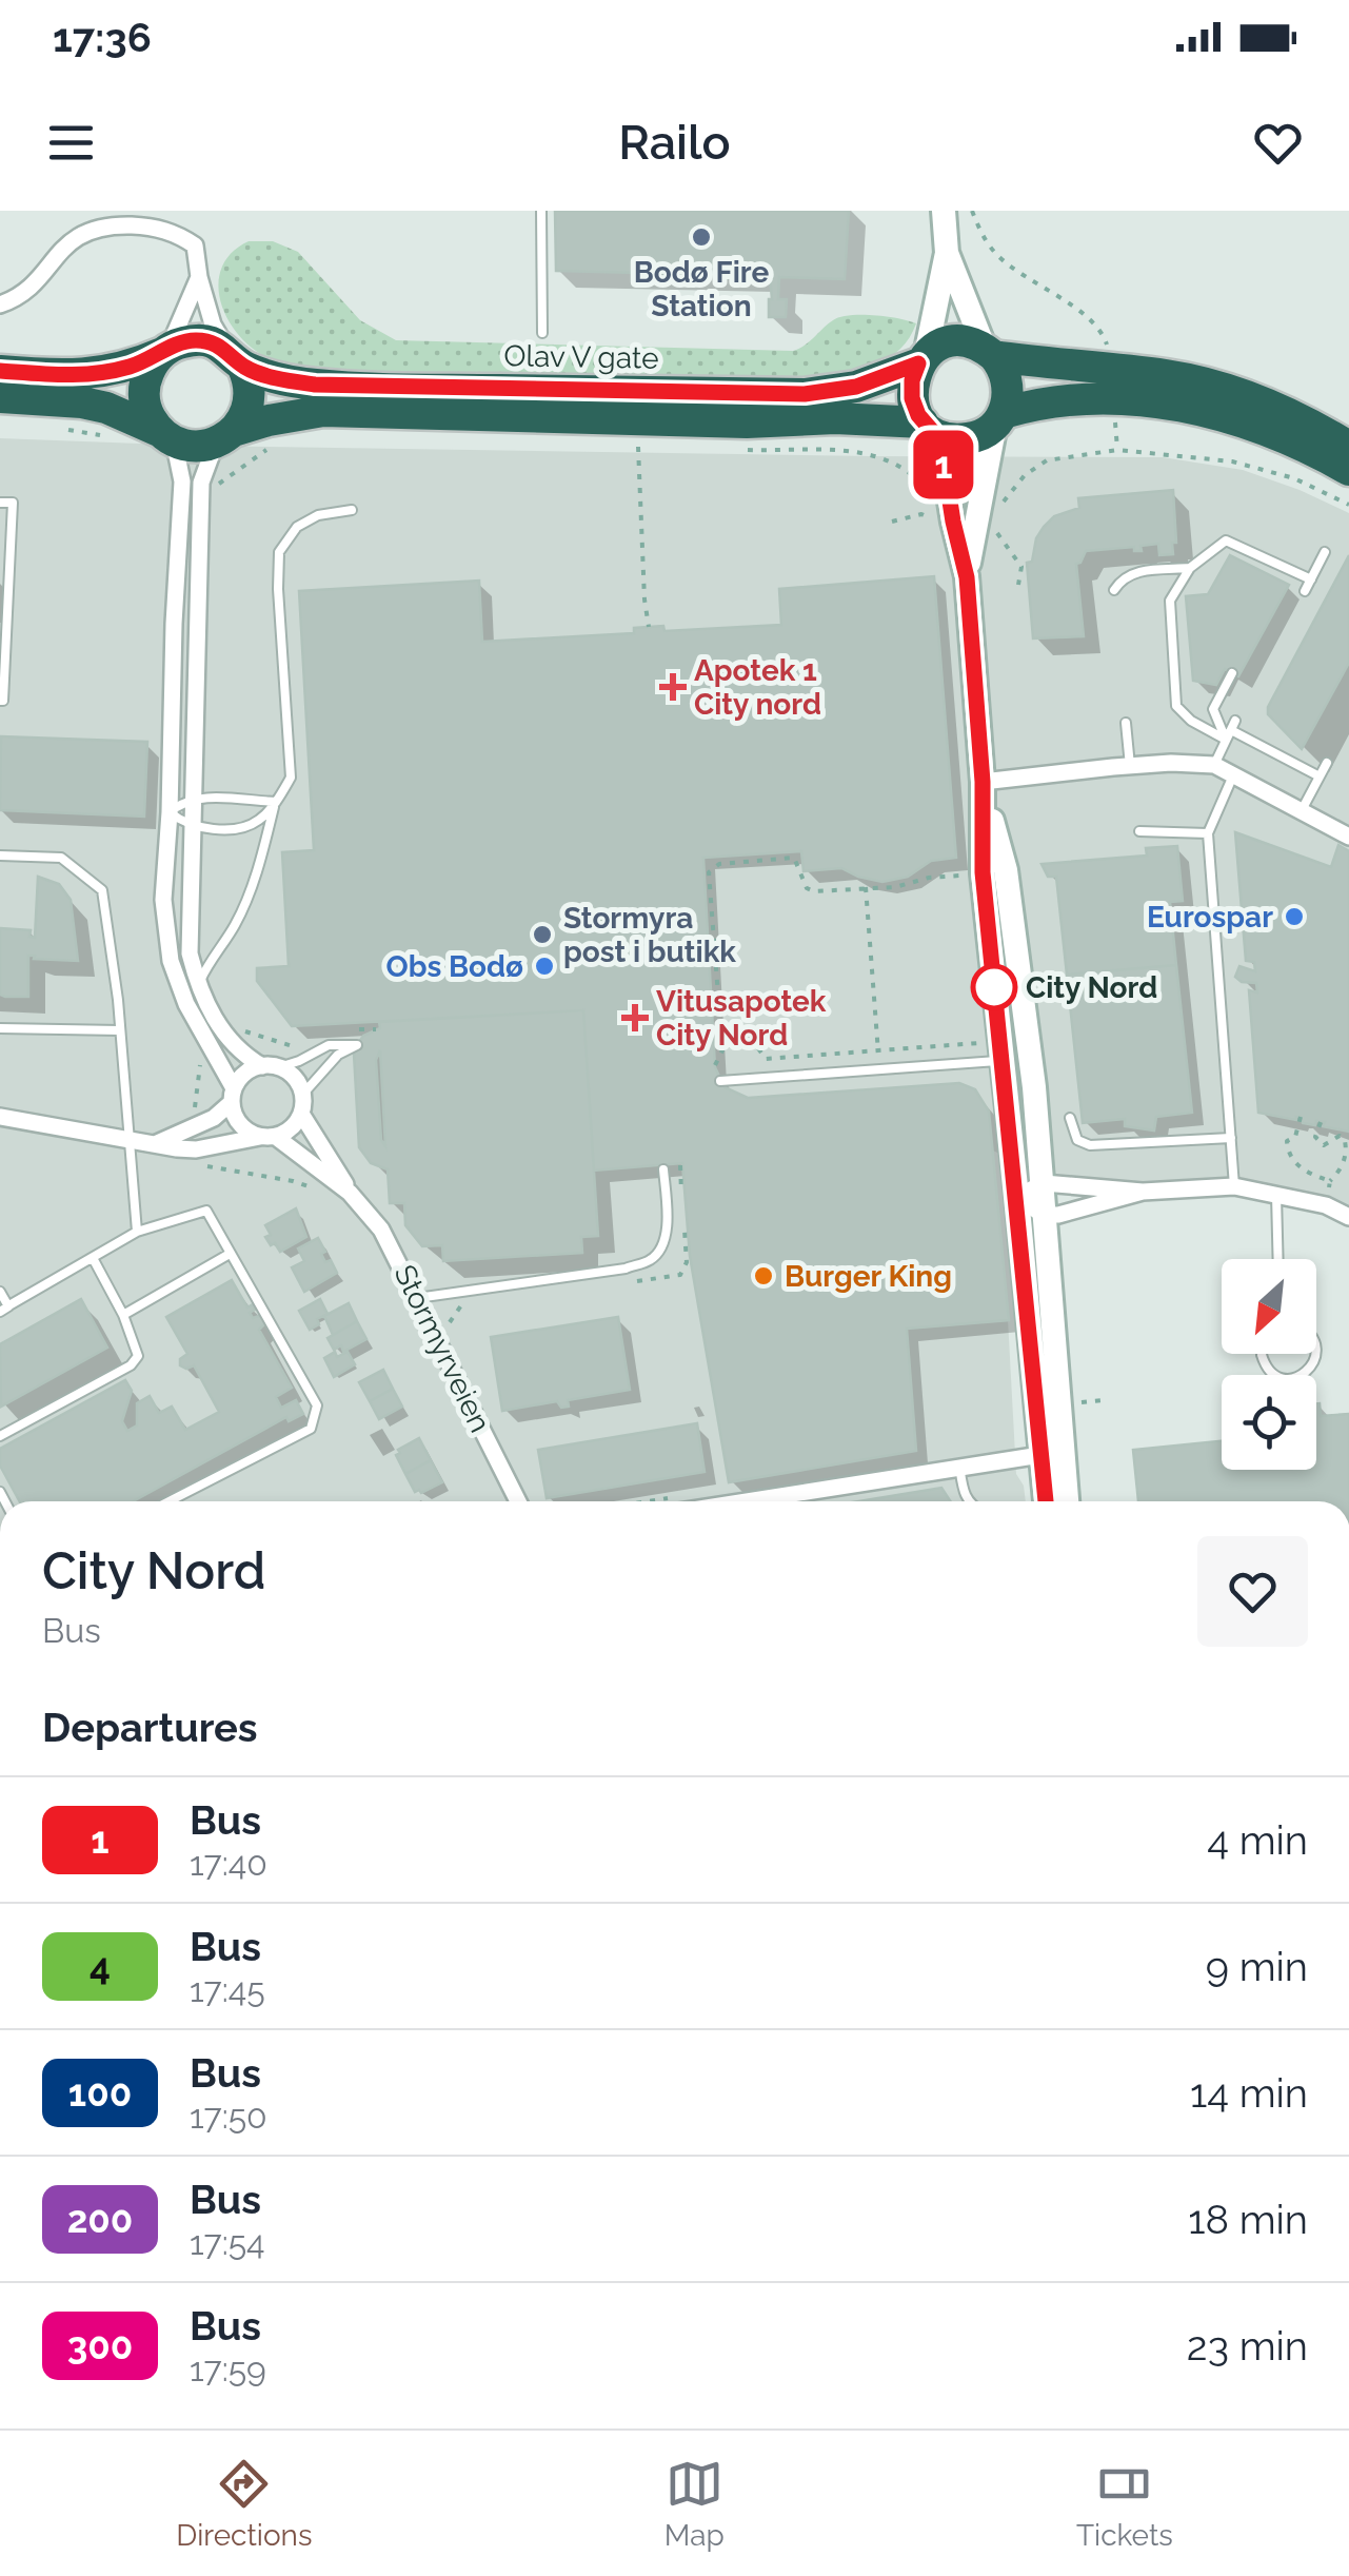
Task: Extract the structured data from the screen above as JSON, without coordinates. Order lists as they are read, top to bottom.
{
  "streets": {
    "highway": ["Olav V gate"],
    "street": ["Stormyrveien"]
  },
  "places": {
    "other": [
      "Bodø Fire Station",
      "Eurospar",
      "Stormyra post i butikk",
      "Obs Bodø",
      "City Nord",
      "Burger King"
    ],
    "health": ["Apotek 1 City nord", "Vitusapotek City Nord"]
  },
  "lines": ["bus line 1"],
  "north": "bottom left",
  "page": {
    "status": "17:36",
    "header": "Railo",
    "on_map": "1",
    "heading": [
      ["City Nord", "Bus"],
      "Departures"
    ],
    "list": [
      {
        "mark": "1",
        "name": "Bus",
        "note": "17:40",
        "value": "4 min"
      },
      {
        "mark": "4",
        "name": "Bus",
        "note": "17:45",
        "value": "9 min"
      },
      {
        "mark": "100",
        "name": "Bus",
        "note": "17:50",
        "value": "14 min"
      },
      {
        "mark": "200",
        "name": "Bus",
        "note": "17:54",
        "value": "18 min"
      },
      {
        "mark": "300",
        "name": "Bus",
        "note": "17:59",
        "value": "23 min"
      }
    ],
    "tabs": ["Directions", "Map", "Tickets"]
  }
}
